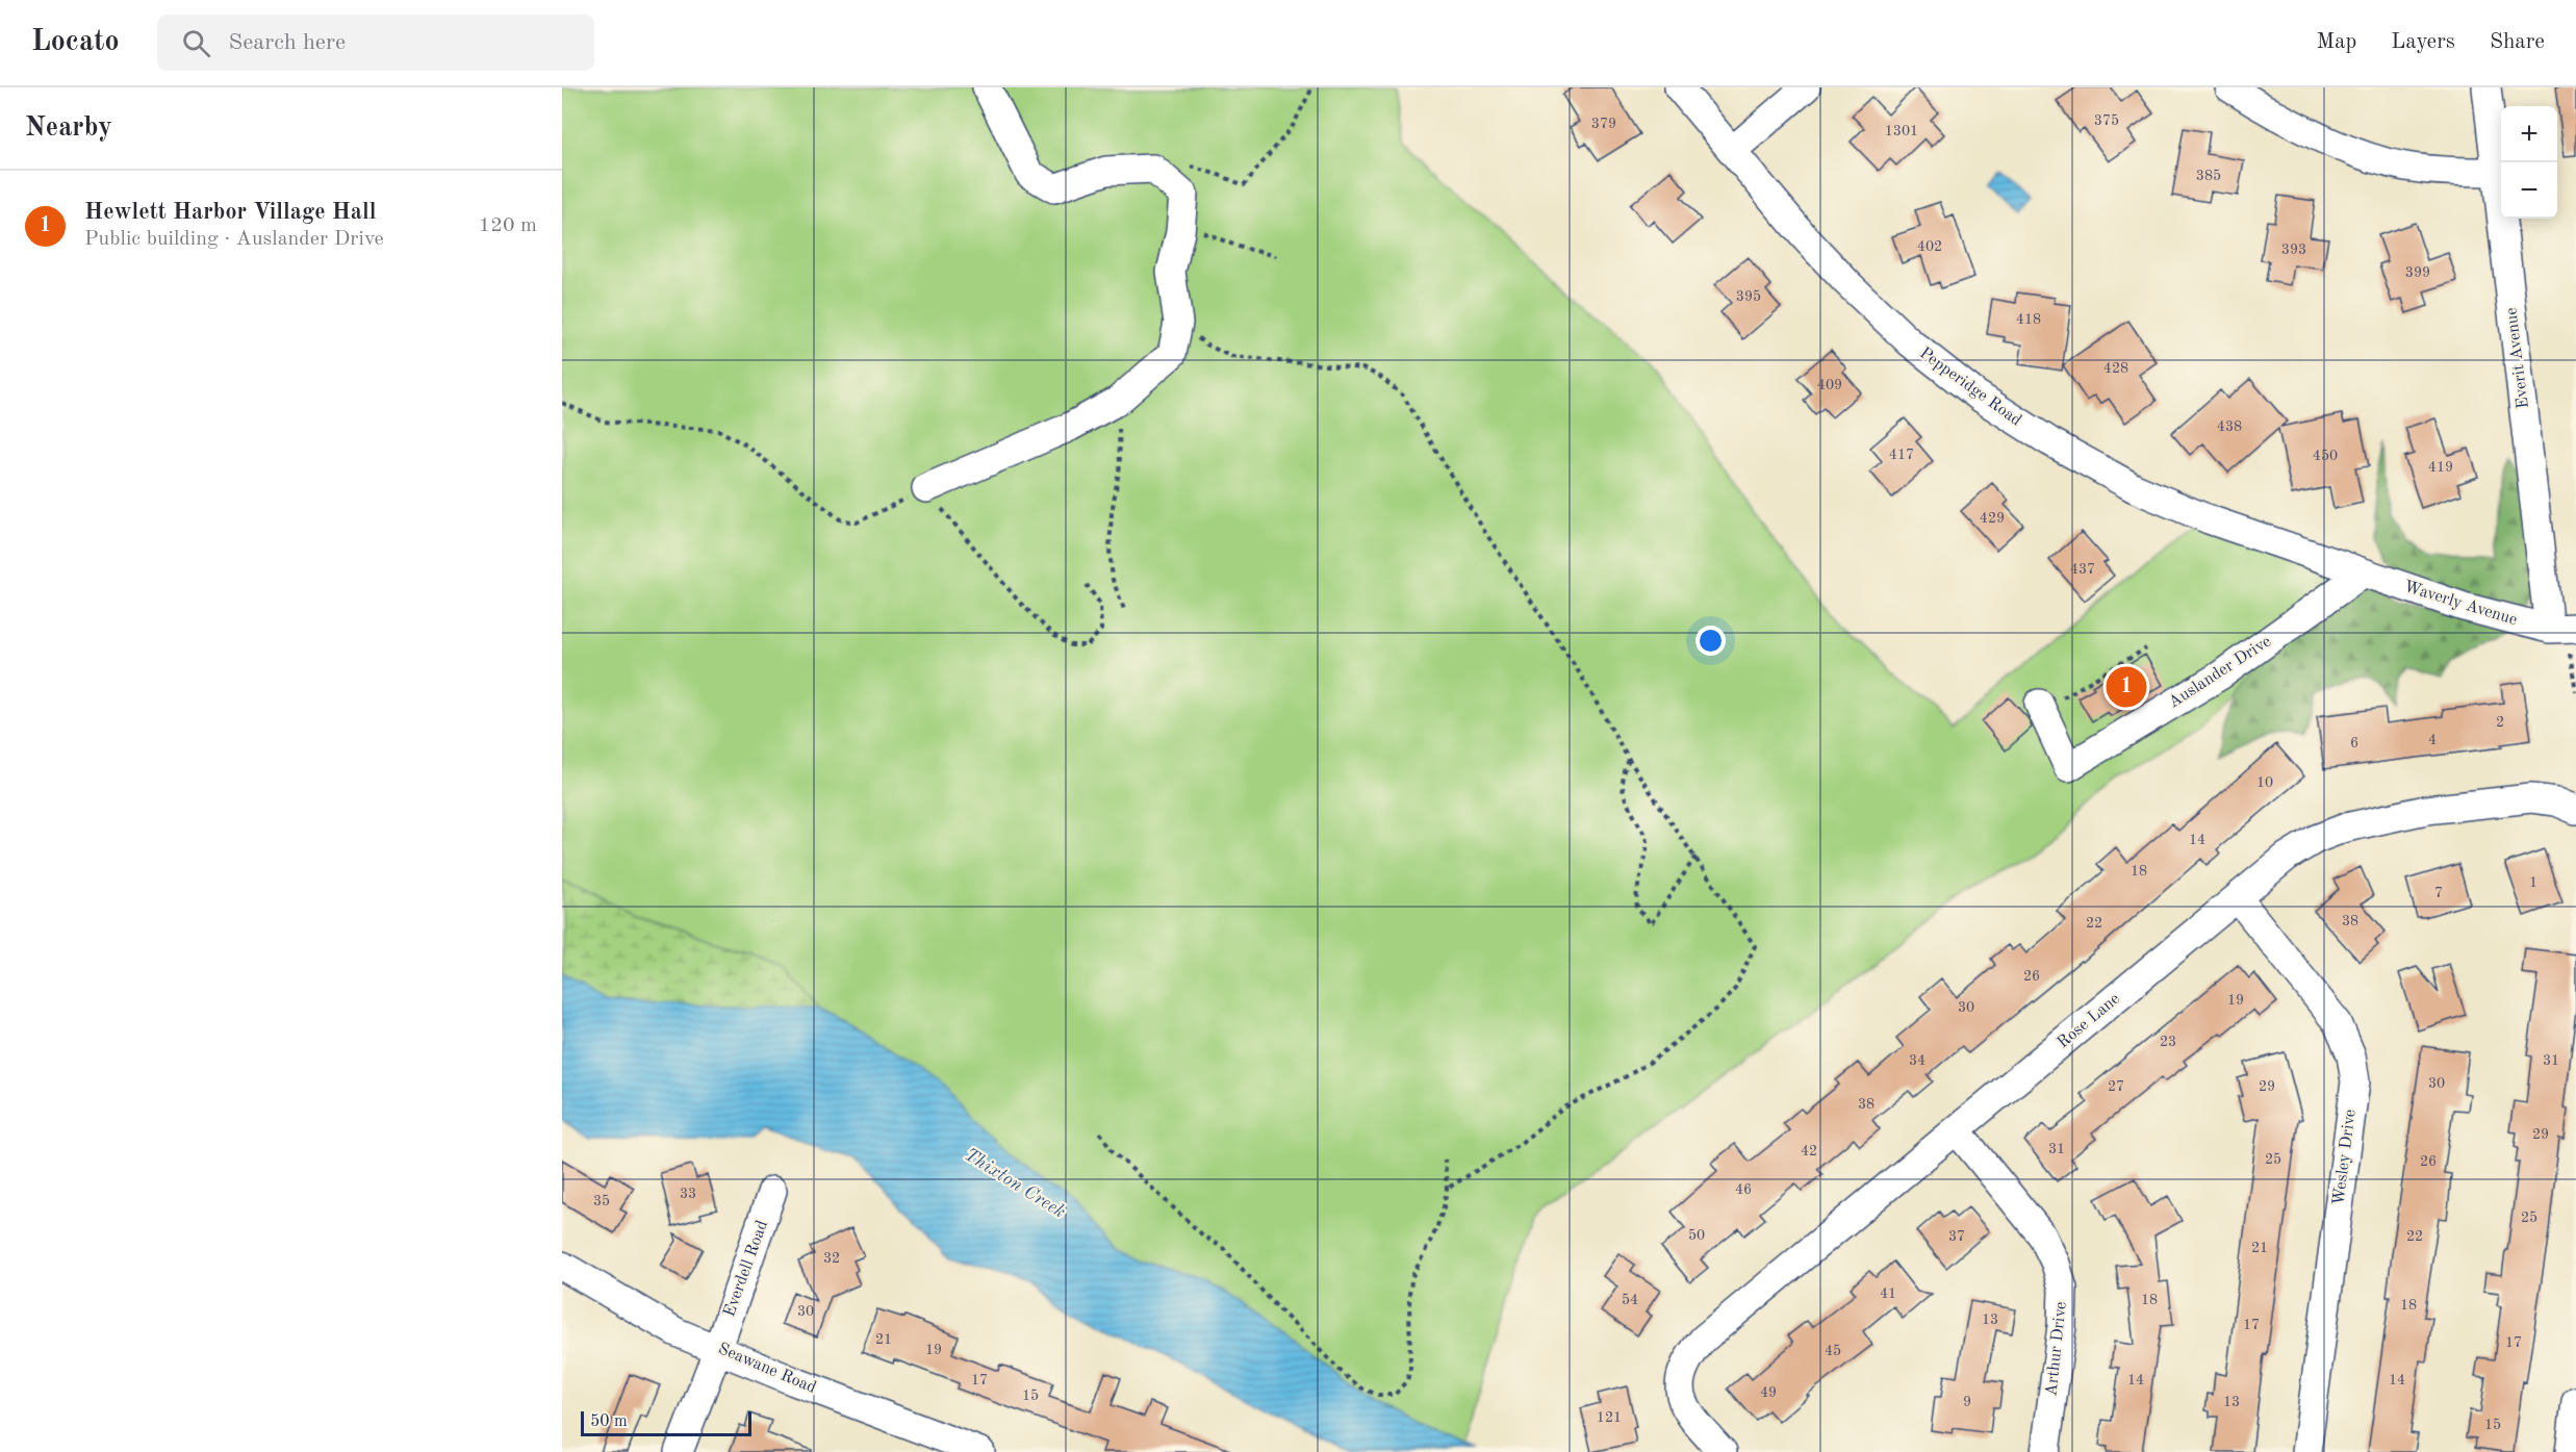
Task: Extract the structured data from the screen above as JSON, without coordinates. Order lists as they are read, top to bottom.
{
  "streets": {
    "street": [
      "Everit Avenue",
      "Pepperidge Road",
      "Waverly Avenue",
      "Auslander Drive",
      "Rose Lane",
      "Wesley Drive",
      "Everdell Road",
      "Arthur Drive",
      "Seawane Road"
    ]
  },
  "crossings": [
    ["Everit Avenue", "Waverly Avenue"],
    ["Pepperidge Road", "Waverly Avenue"],
    ["Pepperidge Road", "Auslander Drive"],
    ["Waverly Avenue", "Auslander Drive"],
    ["Rose Lane", "Wesley Drive"],
    ["Rose Lane", "Arthur Drive"],
    ["Everdell Road", "Seawane Road"]
  ],
  "water": ["Thixton Creek"],
  "house_numbers": [
    "375",
    "379",
    "1301",
    "385",
    "402",
    "393",
    "399",
    "395",
    "418",
    "428",
    "409",
    "438",
    "417",
    "450",
    "419",
    "429",
    "437",
    "2",
    "4",
    "6",
    "10",
    "14",
    "18",
    "1",
    "7",
    "38",
    "22",
    "26",
    "19",
    "30",
    "23",
    "34",
    "31",
    "30",
    "27",
    "29",
    "38",
    "29",
    "31",
    "42",
    "25",
    "26",
    "46",
    "33",
    "35",
    "25",
    "50",
    "37",
    "22",
    "21",
    "32",
    "41",
    "54",
    "18",
    "18",
    "30",
    "13",
    "17",
    "21",
    "17",
    "19",
    "45",
    "17",
    "14",
    "14",
    "49",
    "15",
    "9",
    "13",
    "121",
    "15"
  ],
  "scale_bar": "50 m",
  "page": {
    "header": "Locato",
    "search": "Search here",
    "nav": ["Map", "Layers", "Share"],
    "heading": "Nearby",
    "map_buttons": ["+", "−"],
    "list": [
      {
        "mark": "1",
        "name": "Hewlett Harbor Village Hall",
        "note": "Public building · Auslander Drive",
        "value": "120 m"
      }
    ],
    "pins": "1",
    "scale": "50 m"
  }
}
